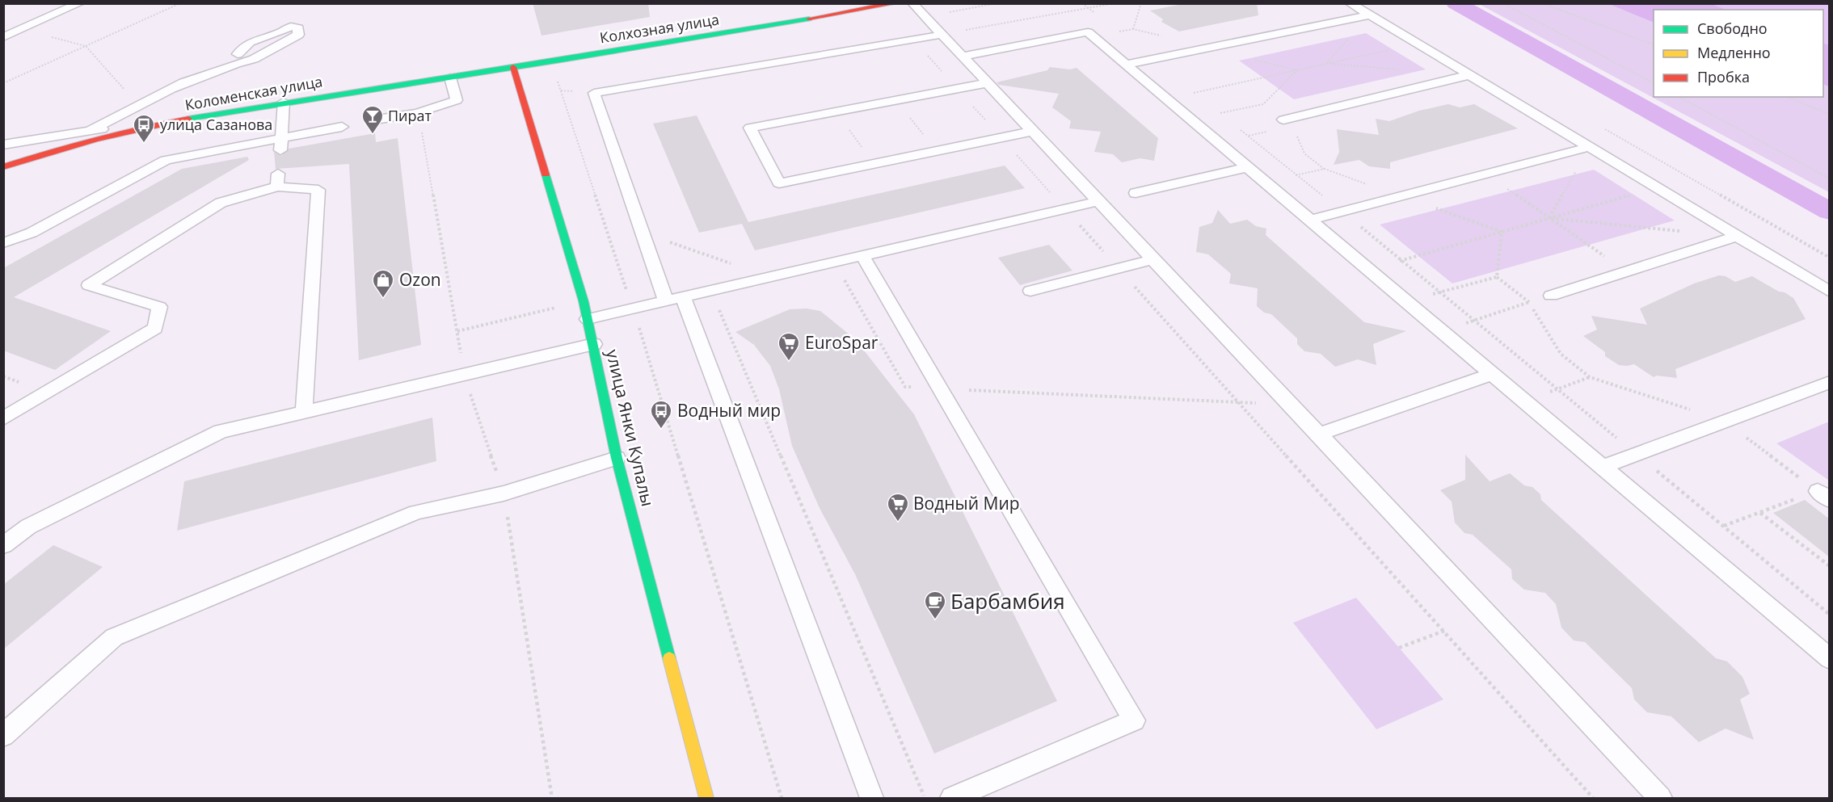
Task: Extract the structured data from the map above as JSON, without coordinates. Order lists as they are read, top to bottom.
{
  "streets": {
    "main road": ["Колхозная улица", "Коломенская улица", "улица Янки Купалы"]
  },
  "crossings": [
    ["Колхозная улица", "Коломенская улица"],
    ["Колхозная улица", "улица Янки Купалы"],
    ["Коломенская улица", "улица Янки Купалы"]
  ],
  "places": {
    "bar": ["Пират"],
    "bus stop": ["улица Сазанова", "Водный мир"],
    "shop": ["Ozon"],
    "supermarket": ["EuroSpar", "Водный Мир"],
    "cafe": ["Барбамбия"]
  },
  "legend": ["Свободно", "Медленно", "Пробка"]
}
